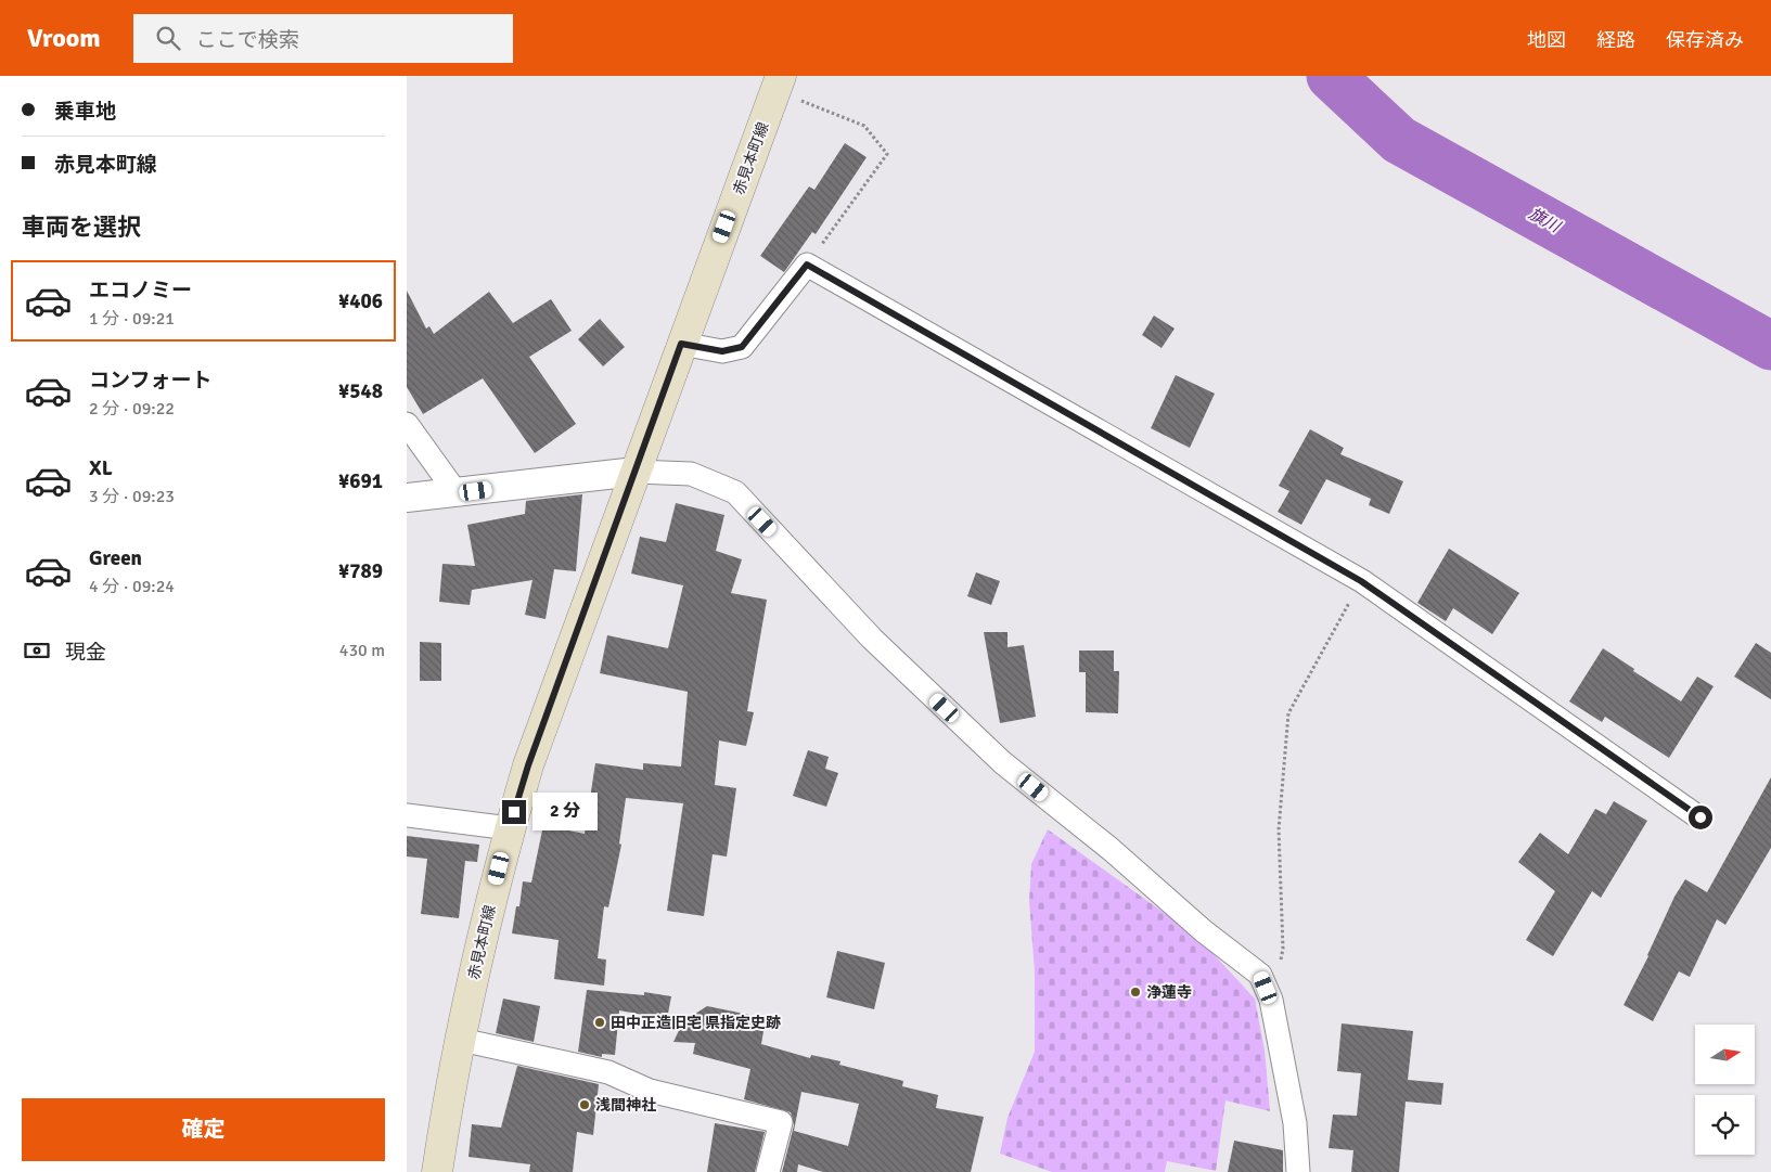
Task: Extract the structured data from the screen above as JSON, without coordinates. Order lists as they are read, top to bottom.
{
  "streets": {
    "main road": ["赤見本町線"]
  },
  "water": ["旗川"],
  "places": ["浄蓮寺", "田中正造旧宅 県指定史跡", "浅間神社"],
  "north": "right",
  "page": {
    "header": "Vroom",
    "search": "ここで検索",
    "nav": ["地図", "経路", "保存済み"],
    "banner": ["乗車地", "赤見本町線"],
    "heading": "車両を選択",
    "list": [
      {
        "name": "エコノミー",
        "note": "1 分 · 09:21",
        "value": "¥406"
      },
      {
        "name": "コンフォート",
        "note": "2 分 · 09:22",
        "value": "¥548"
      },
      {
        "name": "XL",
        "note": "3 分 · 09:23",
        "value": "¥691"
      },
      {
        "name": "Green",
        "note": "4 分 · 09:24",
        "value": "¥789"
      }
    ],
    "pay": ["現金", "430 m"],
    "bubble": "2 分",
    "buttons": "確定"
  }
}
